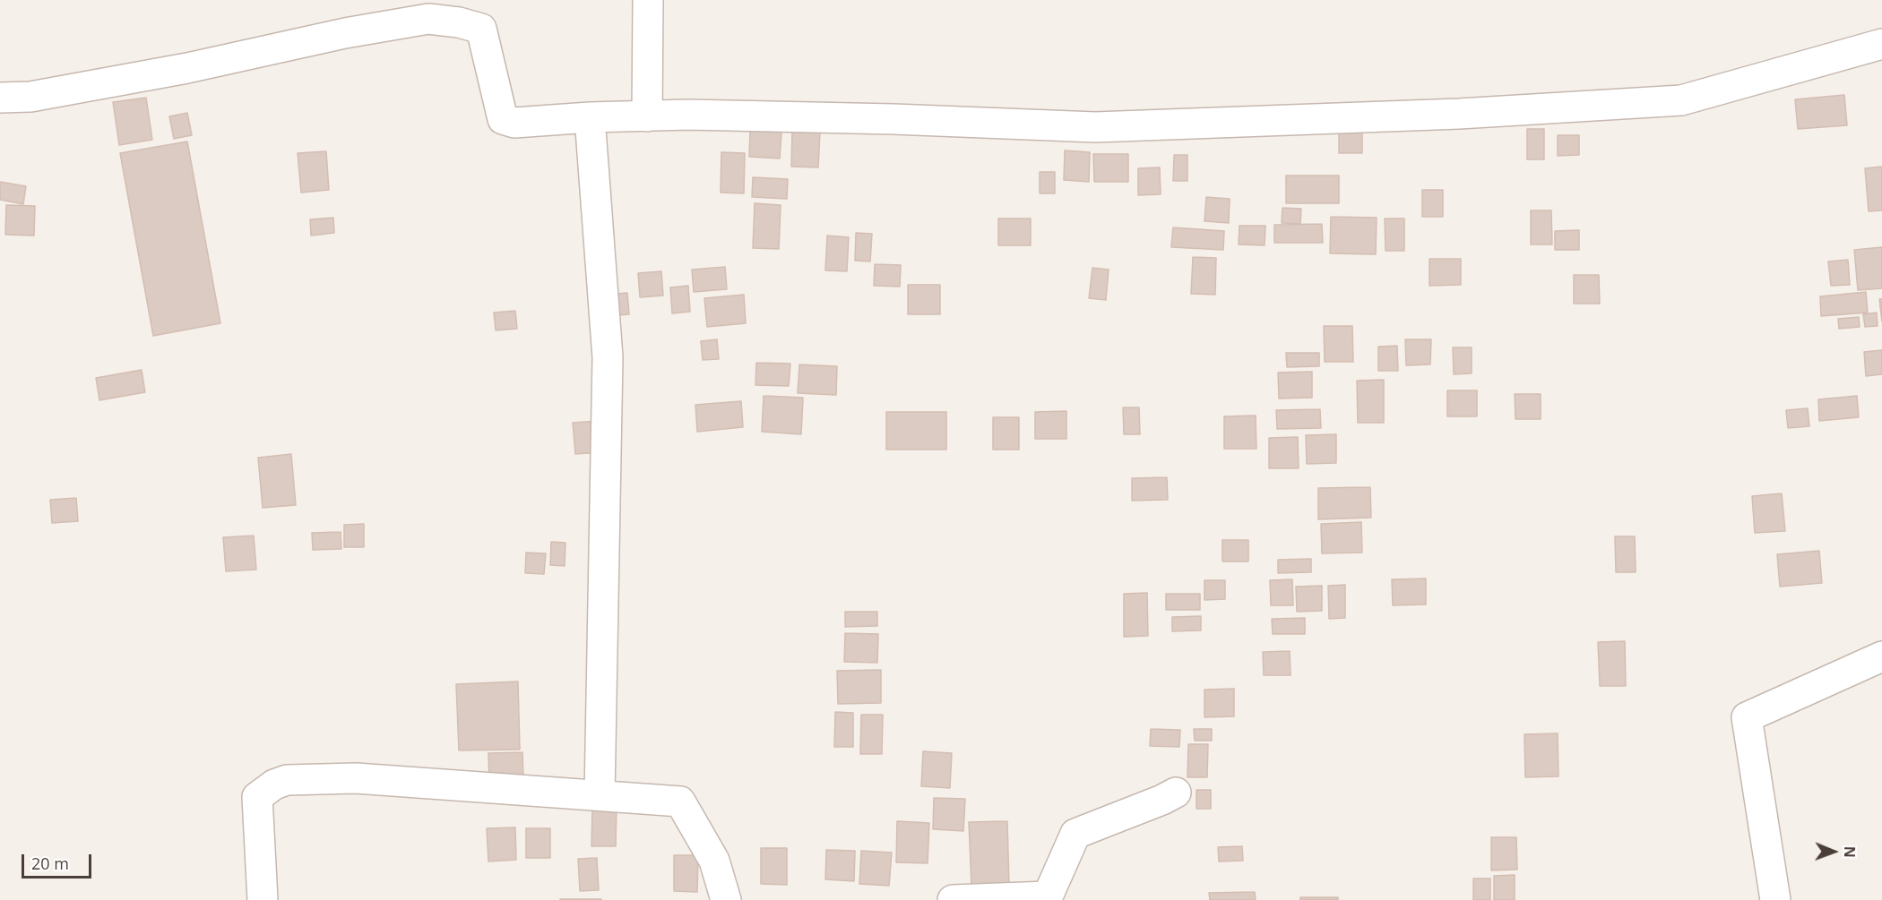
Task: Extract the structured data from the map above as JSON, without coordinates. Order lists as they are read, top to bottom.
{
  "scale_bar": "20 m",
  "north": "right"
}
